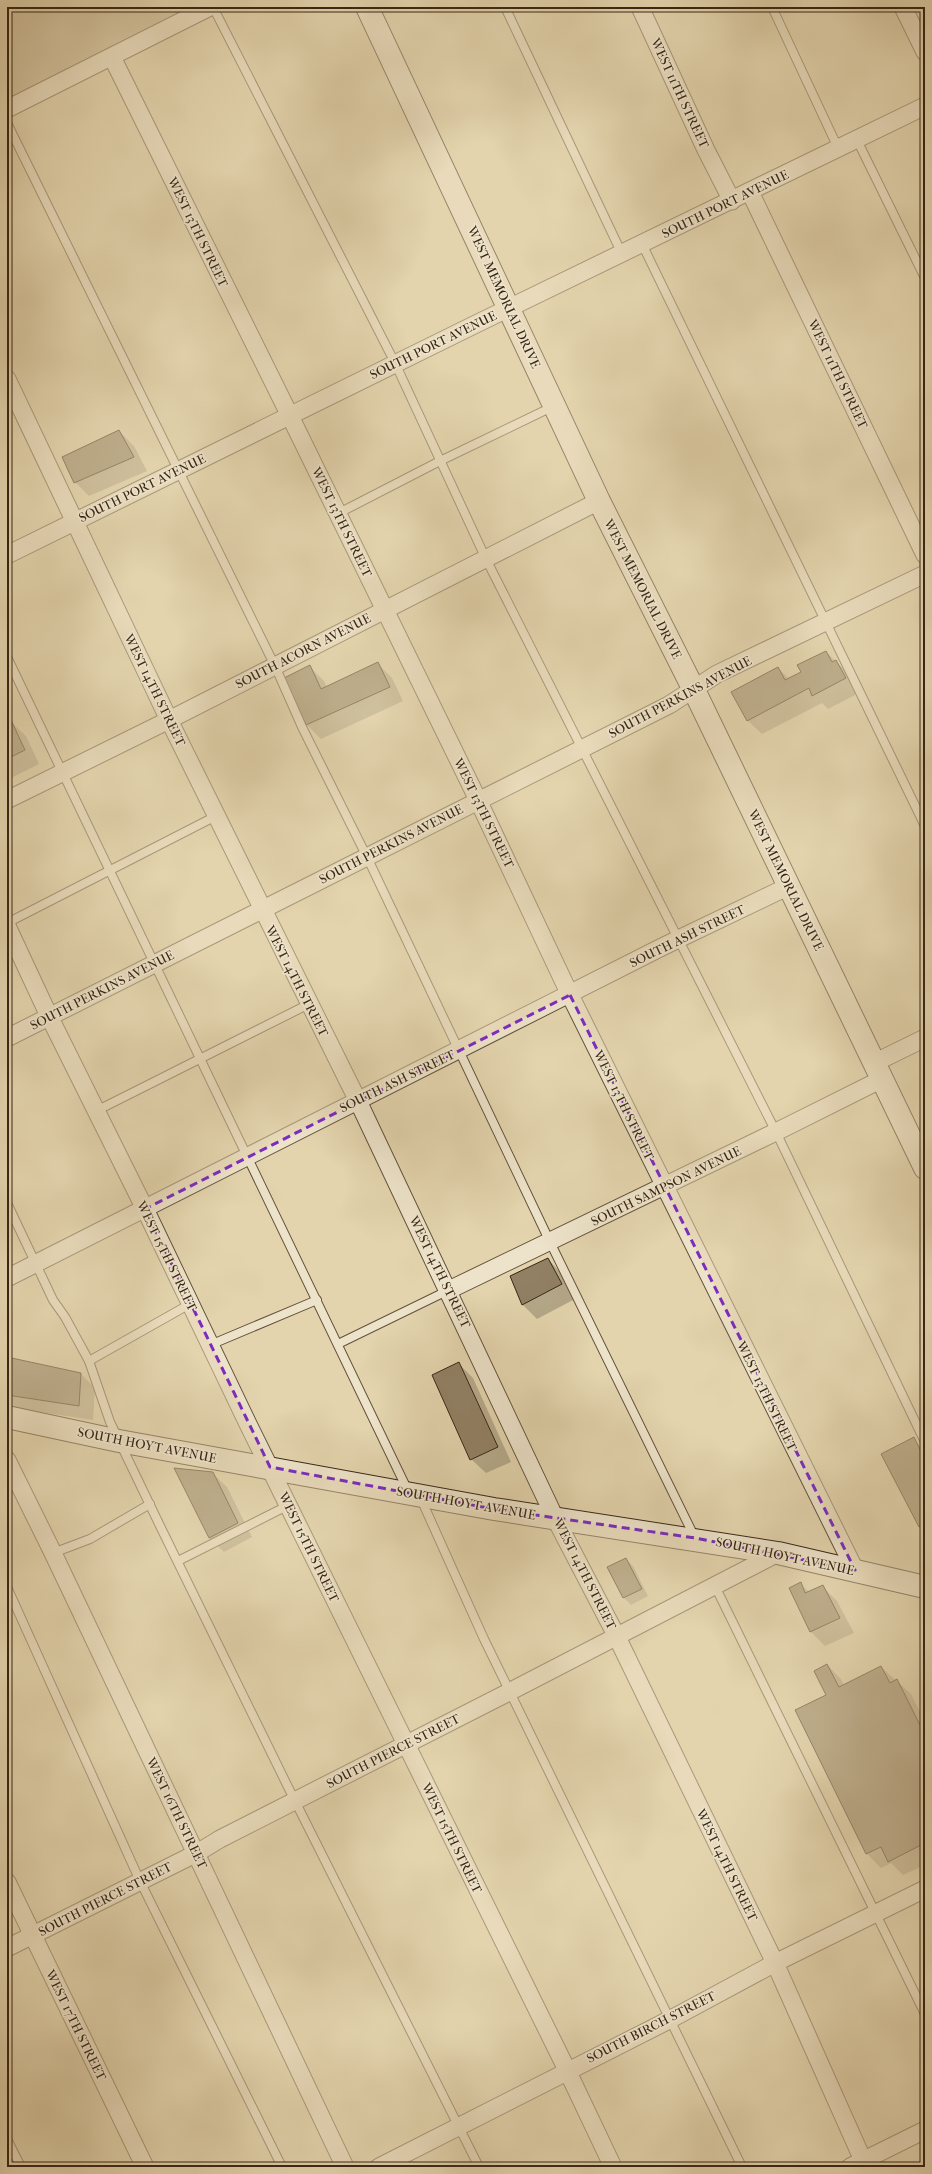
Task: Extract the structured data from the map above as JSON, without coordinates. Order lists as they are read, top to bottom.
{
  "streets": {
    "main road": ["WEST MEMORIAL DRIVE", "SOUTH HOYT AVENUE"],
    "street": [
      "WEST 11TH STREET",
      "SOUTH PORT AVENUE",
      "WEST 13TH STREET",
      "SOUTH ACORN AVENUE",
      "WEST 14TH STREET",
      "SOUTH PERKINS AVENUE",
      "SOUTH ASH STREET",
      "SOUTH SAMPSON AVENUE",
      "WEST 15TH STREET",
      "SOUTH PIERCE STREET",
      "WEST 16TH STREET",
      "WEST 17TH STREET",
      "SOUTH BIRCH STREET"
    ]
  },
  "crossings": [
    ["WEST 11TH STREET", "SOUTH PORT AVENUE"],
    ["SOUTH PORT AVENUE", "WEST 13TH STREET"],
    ["SOUTH PORT AVENUE", "WEST MEMORIAL DRIVE"],
    ["SOUTH PORT AVENUE", "WEST 14TH STREET"],
    ["WEST 13TH STREET", "SOUTH ACORN AVENUE"],
    ["WEST 13TH STREET", "SOUTH PERKINS AVENUE"],
    ["WEST 13TH STREET", "SOUTH ASH STREET"],
    ["WEST 13TH STREET", "SOUTH SAMPSON AVENUE"],
    ["WEST 13TH STREET", "SOUTH HOYT AVENUE"],
    ["WEST MEMORIAL DRIVE", "SOUTH ACORN AVENUE"],
    ["WEST MEMORIAL DRIVE", "SOUTH PERKINS AVENUE"],
    ["WEST MEMORIAL DRIVE", "SOUTH ASH STREET"],
    ["WEST MEMORIAL DRIVE", "SOUTH SAMPSON AVENUE"],
    ["SOUTH ACORN AVENUE", "WEST 14TH STREET"],
    ["WEST 14TH STREET", "SOUTH PERKINS AVENUE"],
    ["WEST 14TH STREET", "SOUTH ASH STREET"],
    ["WEST 14TH STREET", "SOUTH SAMPSON AVENUE"],
    ["WEST 14TH STREET", "SOUTH HOYT AVENUE"],
    ["WEST 14TH STREET", "SOUTH PIERCE STREET"],
    ["WEST 14TH STREET", "SOUTH BIRCH STREET"],
    ["SOUTH PERKINS AVENUE", "WEST 15TH STREET"],
    ["SOUTH ASH STREET", "WEST 15TH STREET"],
    ["WEST 15TH STREET", "SOUTH HOYT AVENUE"],
    ["WEST 15TH STREET", "SOUTH PIERCE STREET"],
    ["WEST 15TH STREET", "SOUTH BIRCH STREET"],
    ["SOUTH HOYT AVENUE", "SOUTH PIERCE STREET"],
    ["SOUTH PIERCE STREET", "WEST 16TH STREET"],
    ["SOUTH PIERCE STREET", "WEST 17TH STREET"]
  ]
}
